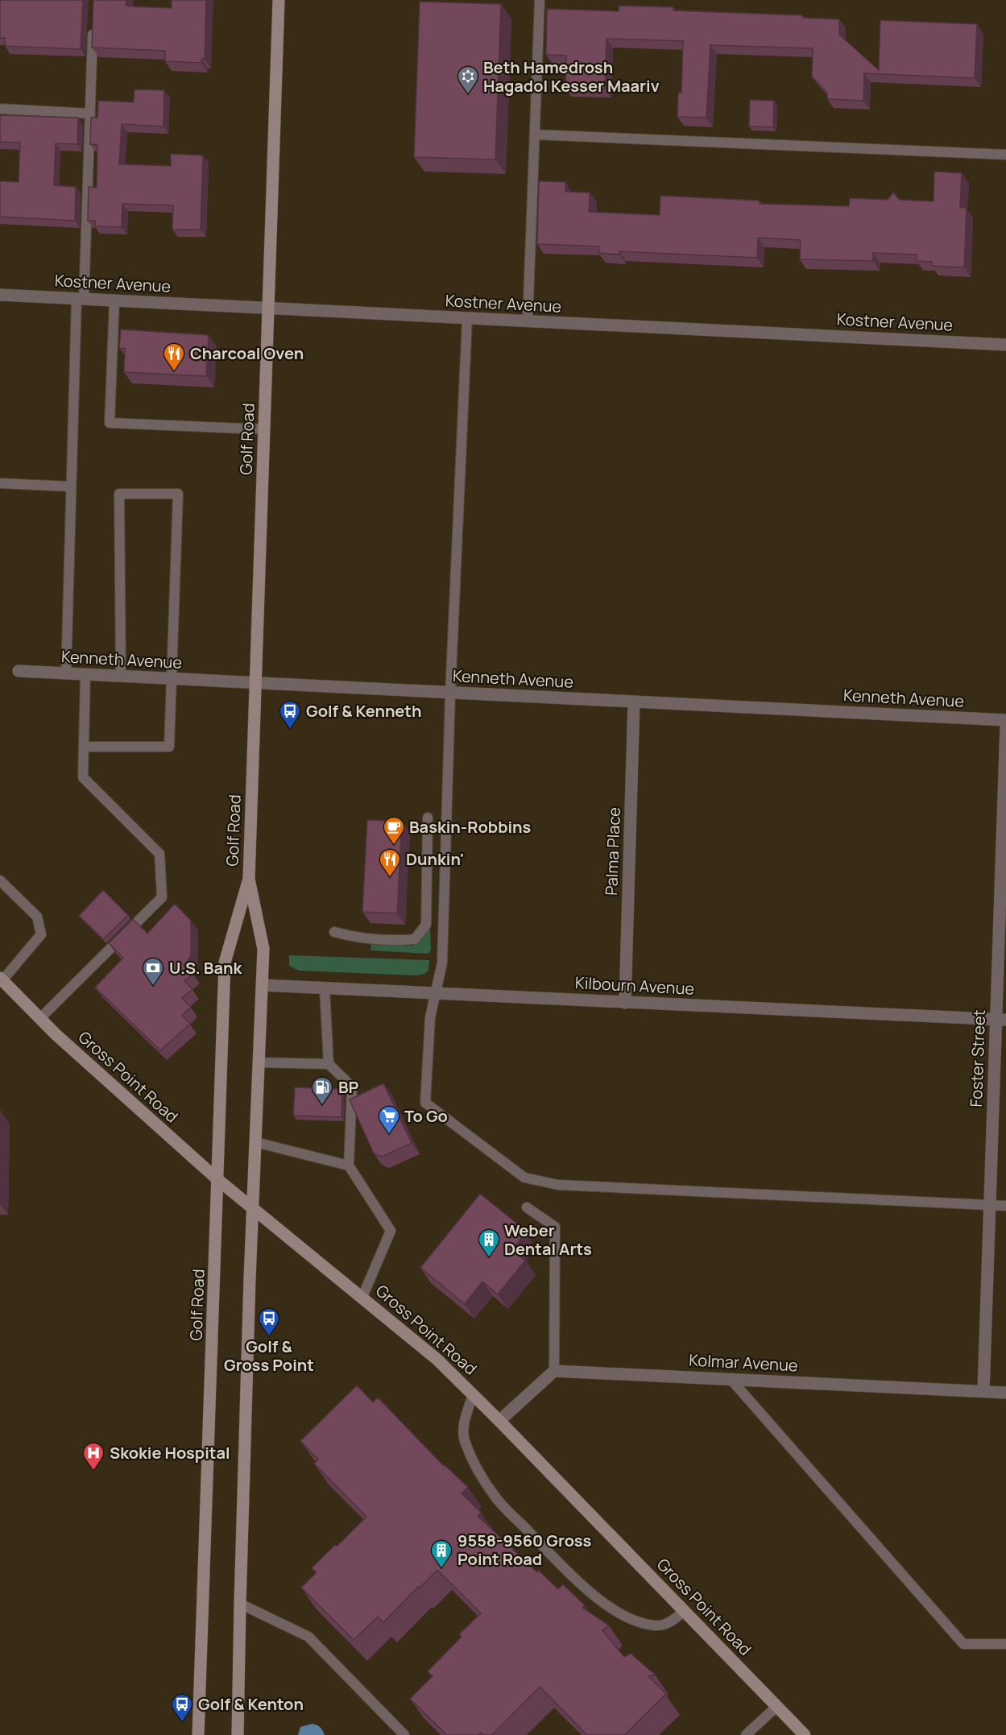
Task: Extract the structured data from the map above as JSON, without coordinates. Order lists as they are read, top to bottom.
{
  "streets": {
    "main road": ["Golf Road", "Gross Point Road"],
    "street": [
      "Kostner Avenue",
      "Kenneth Avenue",
      "Palma Place",
      "Kilbourn Avenue",
      "Foster Street",
      "Kolmar Avenue"
    ]
  },
  "crossings": [
    ["Kostner Avenue", "Golf Road"],
    ["Golf Road", "Kenneth Avenue"],
    ["Golf Road", "Kilbourn Avenue"],
    ["Golf Road", "Gross Point Road"],
    ["Kenneth Avenue", "Palma Place"],
    ["Palma Place", "Kilbourn Avenue"],
    ["Kilbourn Avenue", "Foster Street"],
    ["Foster Street", "Kolmar Avenue"]
  ],
  "places": {
    "synagogue": ["Beth Hamedrosh Hagadol Kesser Maariv"],
    "restaurant": ["Charcoal Oven", "Dunkin'"],
    "bus stop": ["Golf & Kenneth", "Golf & Gross Point", "Golf & Kenton"],
    "cafe": ["Baskin-Robbins"],
    "bank": ["U.S. Bank"],
    "fuel station": ["BP"],
    "supermarket": ["To Go"],
    "building": ["Weber Dental Arts", "9558-9560 Gross Point Road"],
    "hospital": ["Skokie Hospital"]
  }
}
